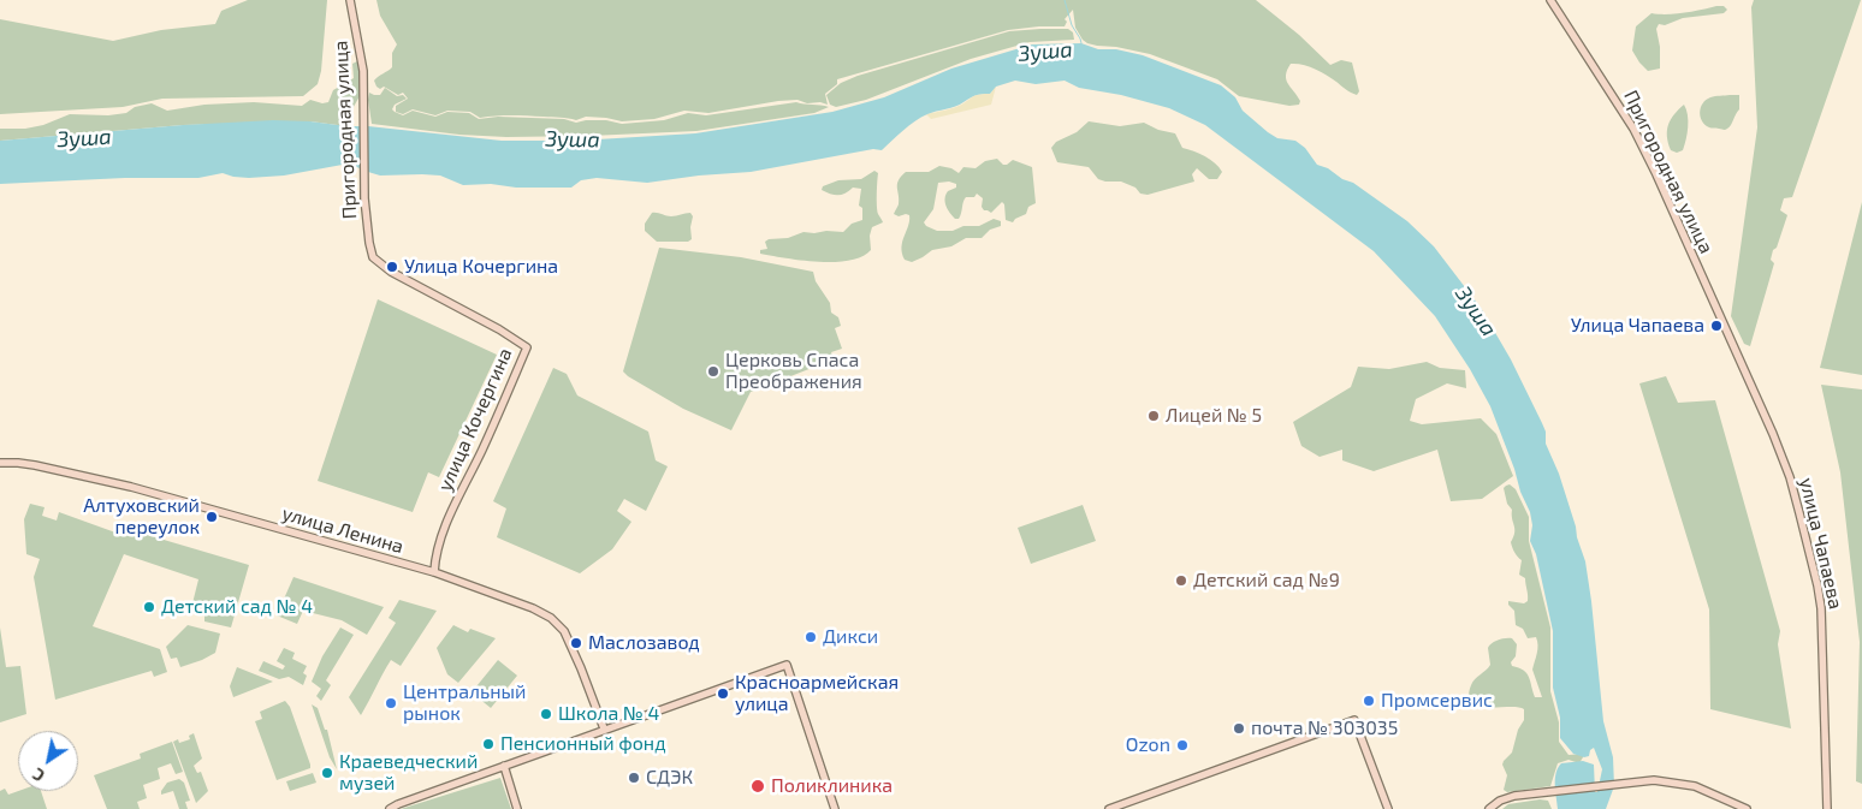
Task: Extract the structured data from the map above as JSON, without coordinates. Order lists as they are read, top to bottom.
{
  "streets": {
    "main road": [
      "Пригородная улица",
      "улица Кочергина",
      "улица Ленина",
      "улица Чапаева"
    ]
  },
  "crossings": [
    ["Пригородная улица", "улица Кочергина"],
    ["Пригородная улица", "улица Чапаева"],
    ["улица Кочергина", "улица Ленина"]
  ],
  "water": ["Зуша"],
  "places": [
    "Улица Кочергина",
    "Улица Чапаева",
    "Церковь Спаса Преображения",
    "Лицей № 5",
    "Алтуховский переулок",
    "Детский сад №9",
    "Детский сад № 4",
    "Дикси",
    "Маслозавод",
    "Красноармейская улица",
    "Промсервис",
    "Центральный рынок",
    "Школа № 4",
    "почта № 303035",
    "Пенсионный фонд",
    "Ozon",
    "Краеведческий музей",
    "СДЭК",
    "Поликлиника"
  ],
  "north": "bottom left"
}
